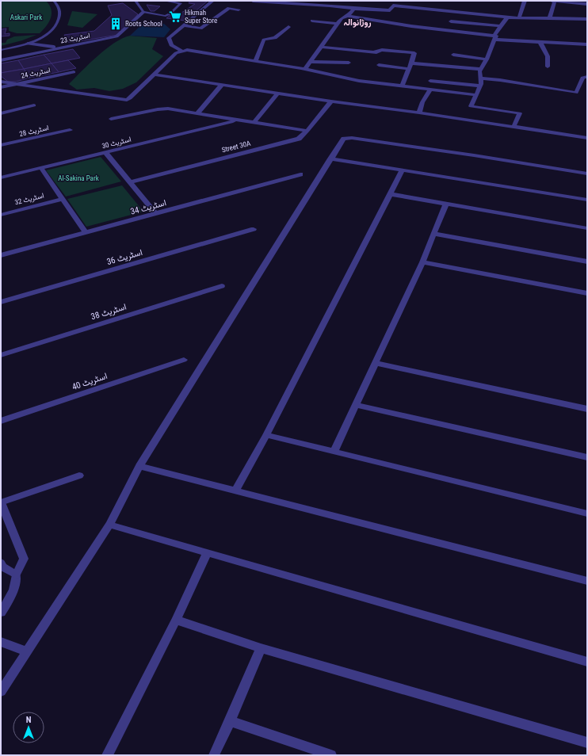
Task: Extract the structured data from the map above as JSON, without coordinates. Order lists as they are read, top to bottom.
{
  "streets": {
    "street": [
      "اسٹریٹ 23",
      "اسٹریٹ 24",
      "اسٹریٹ 28",
      "اسٹریٹ 30",
      "Street 30A",
      "اسٹریٹ 32",
      "اسٹریٹ 34",
      "اسٹریٹ 36",
      "اسٹریٹ 38",
      "اسٹریٹ 40"
    ]
  },
  "districts": ["روڑانوالہ"],
  "parks": ["Askari Park", "Al-Sakina Park"],
  "places": {
    "supermarket": ["Hikmah Super Store"],
    "building": ["Roots School"]
  },
  "north": "top"
}
